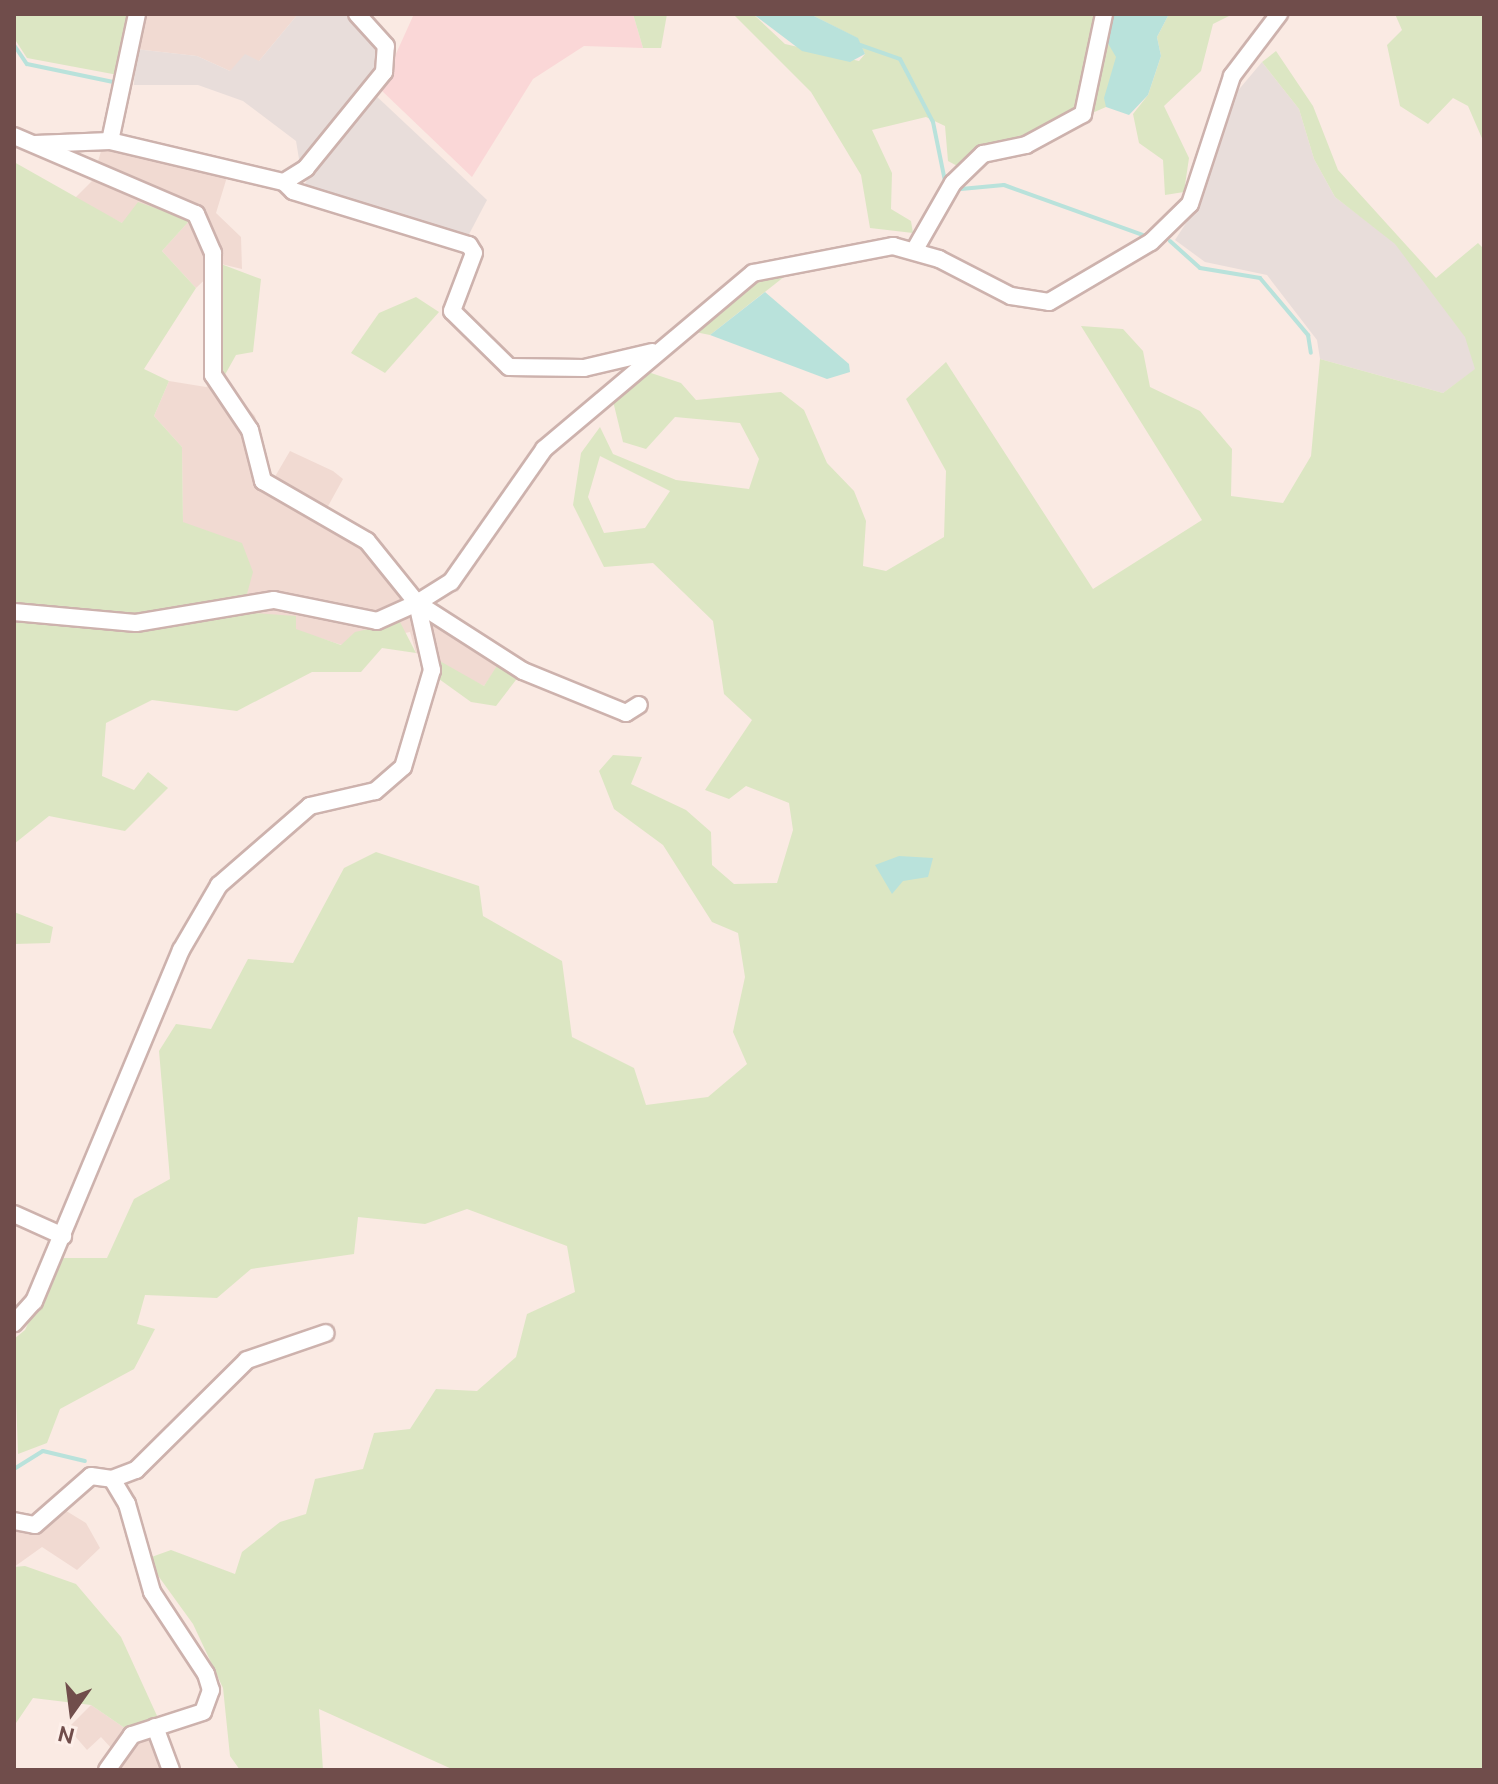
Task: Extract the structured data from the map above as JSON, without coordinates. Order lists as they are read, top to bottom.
{
  "north": "bottom"
}
